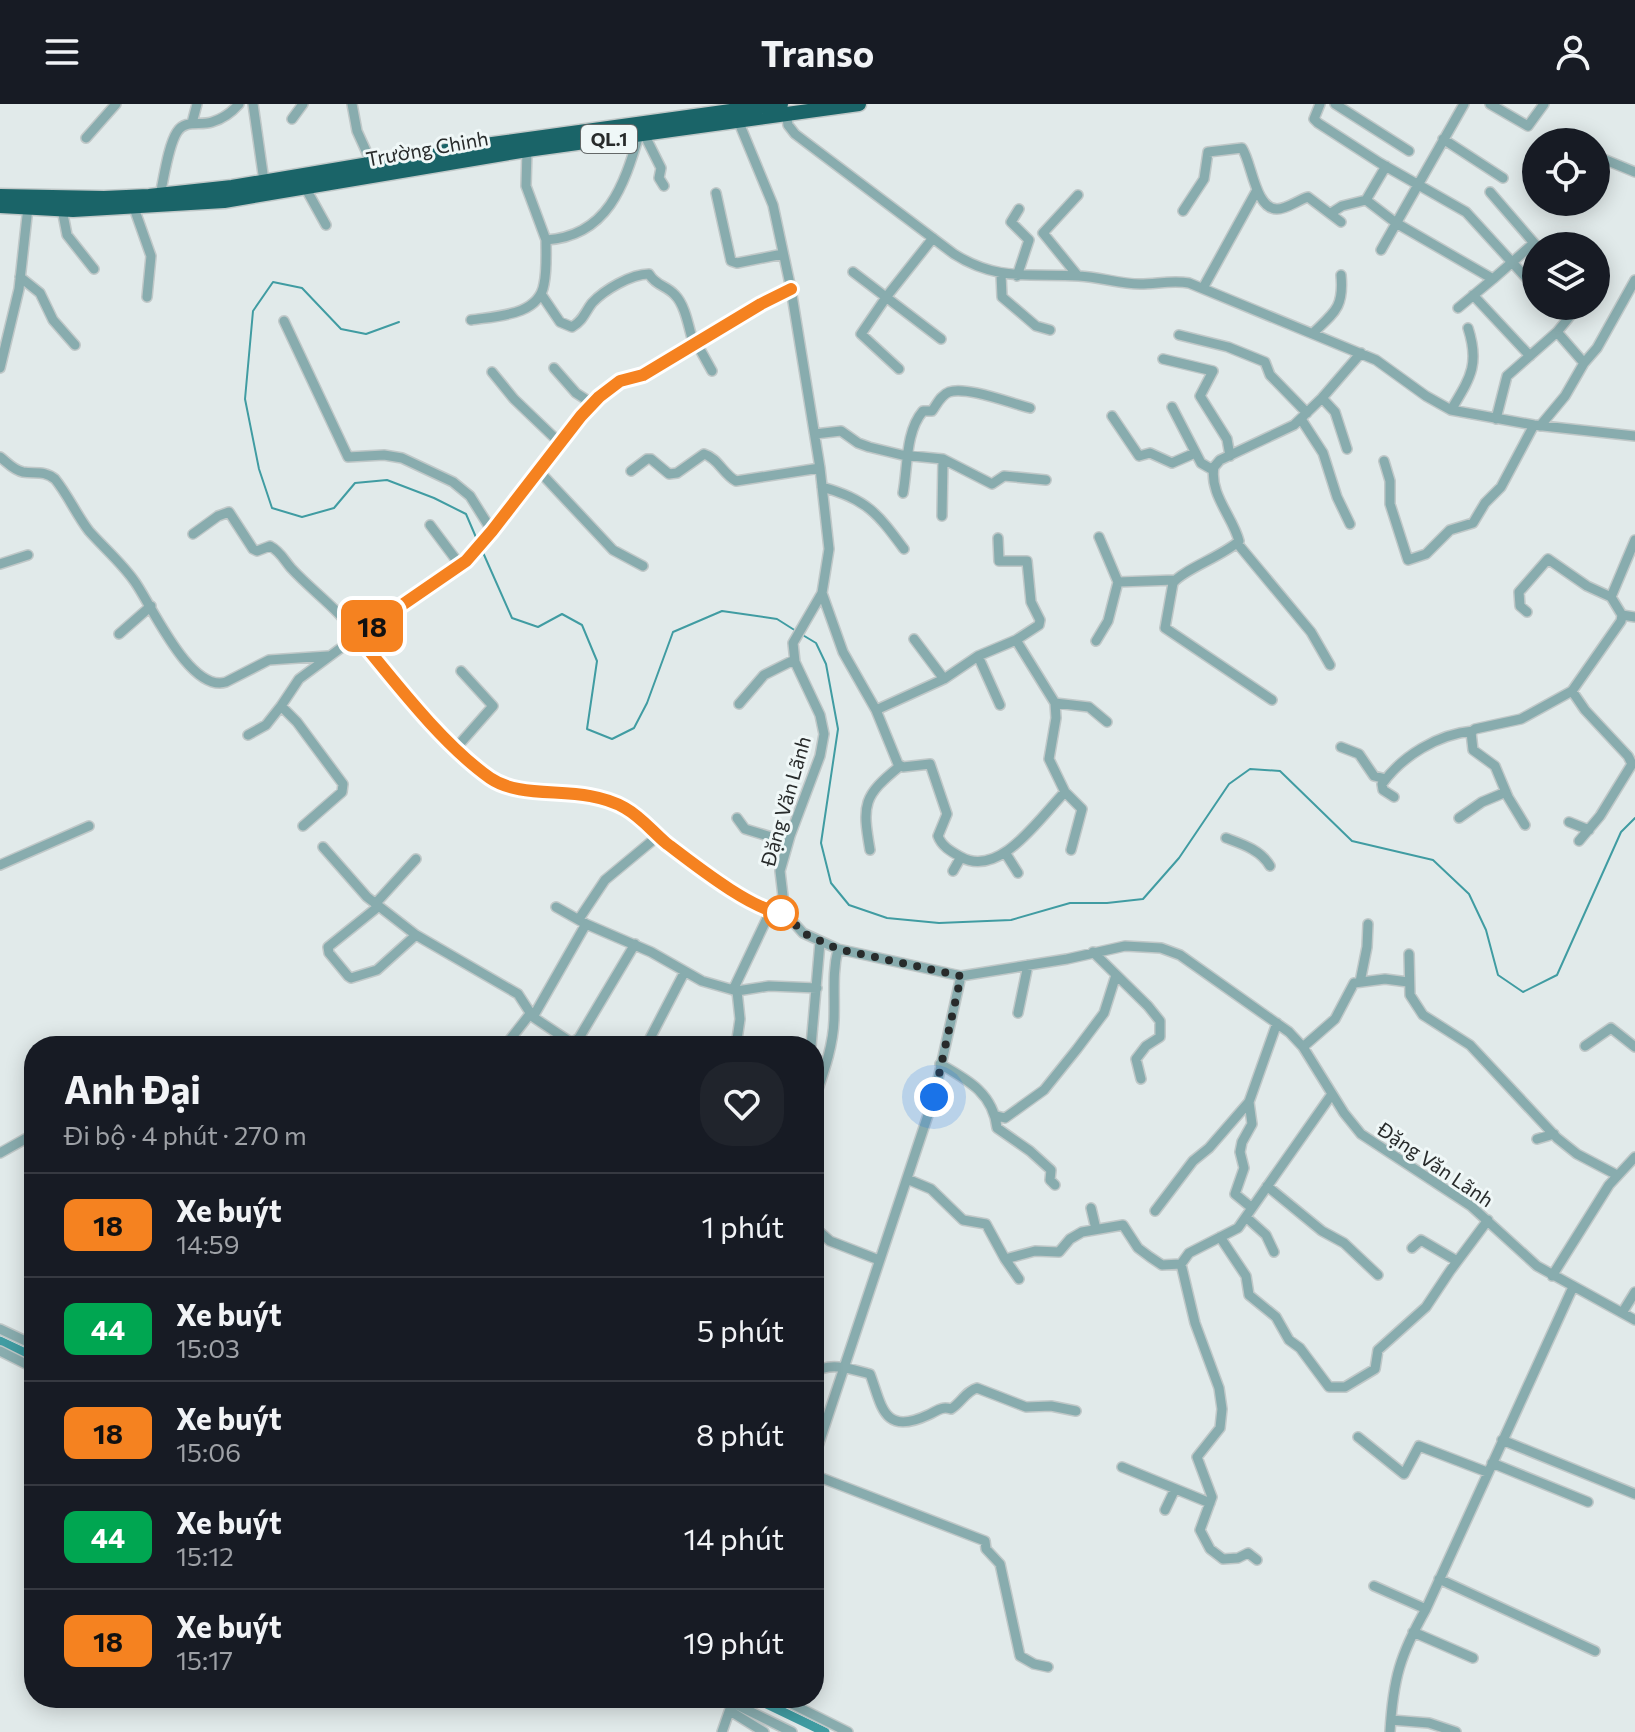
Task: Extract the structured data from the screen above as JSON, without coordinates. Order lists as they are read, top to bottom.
{
  "streets": {
    "highway": ["QL.1", "Trường Chinh"],
    "street": ["Đặng Văn Lãnh"]
  },
  "lines": ["bus line 18"],
  "page": {
    "header": "Transo",
    "on_map": "18",
    "heading": ["Anh Đại", "Đi bộ · 4 phút · 270 m"],
    "list": [
      {
        "mark": "18",
        "name": "Xe buýt",
        "note": "14:59",
        "value": "1 phút"
      },
      {
        "mark": "44",
        "name": "Xe buýt",
        "note": "15:03",
        "value": "5 phút"
      },
      {
        "mark": "18",
        "name": "Xe buýt",
        "note": "15:06",
        "value": "8 phút"
      },
      {
        "mark": "44",
        "name": "Xe buýt",
        "note": "15:12",
        "value": "14 phút"
      },
      {
        "mark": "18",
        "name": "Xe buýt",
        "note": "15:17",
        "value": "19 phút"
      }
    ]
  }
}
